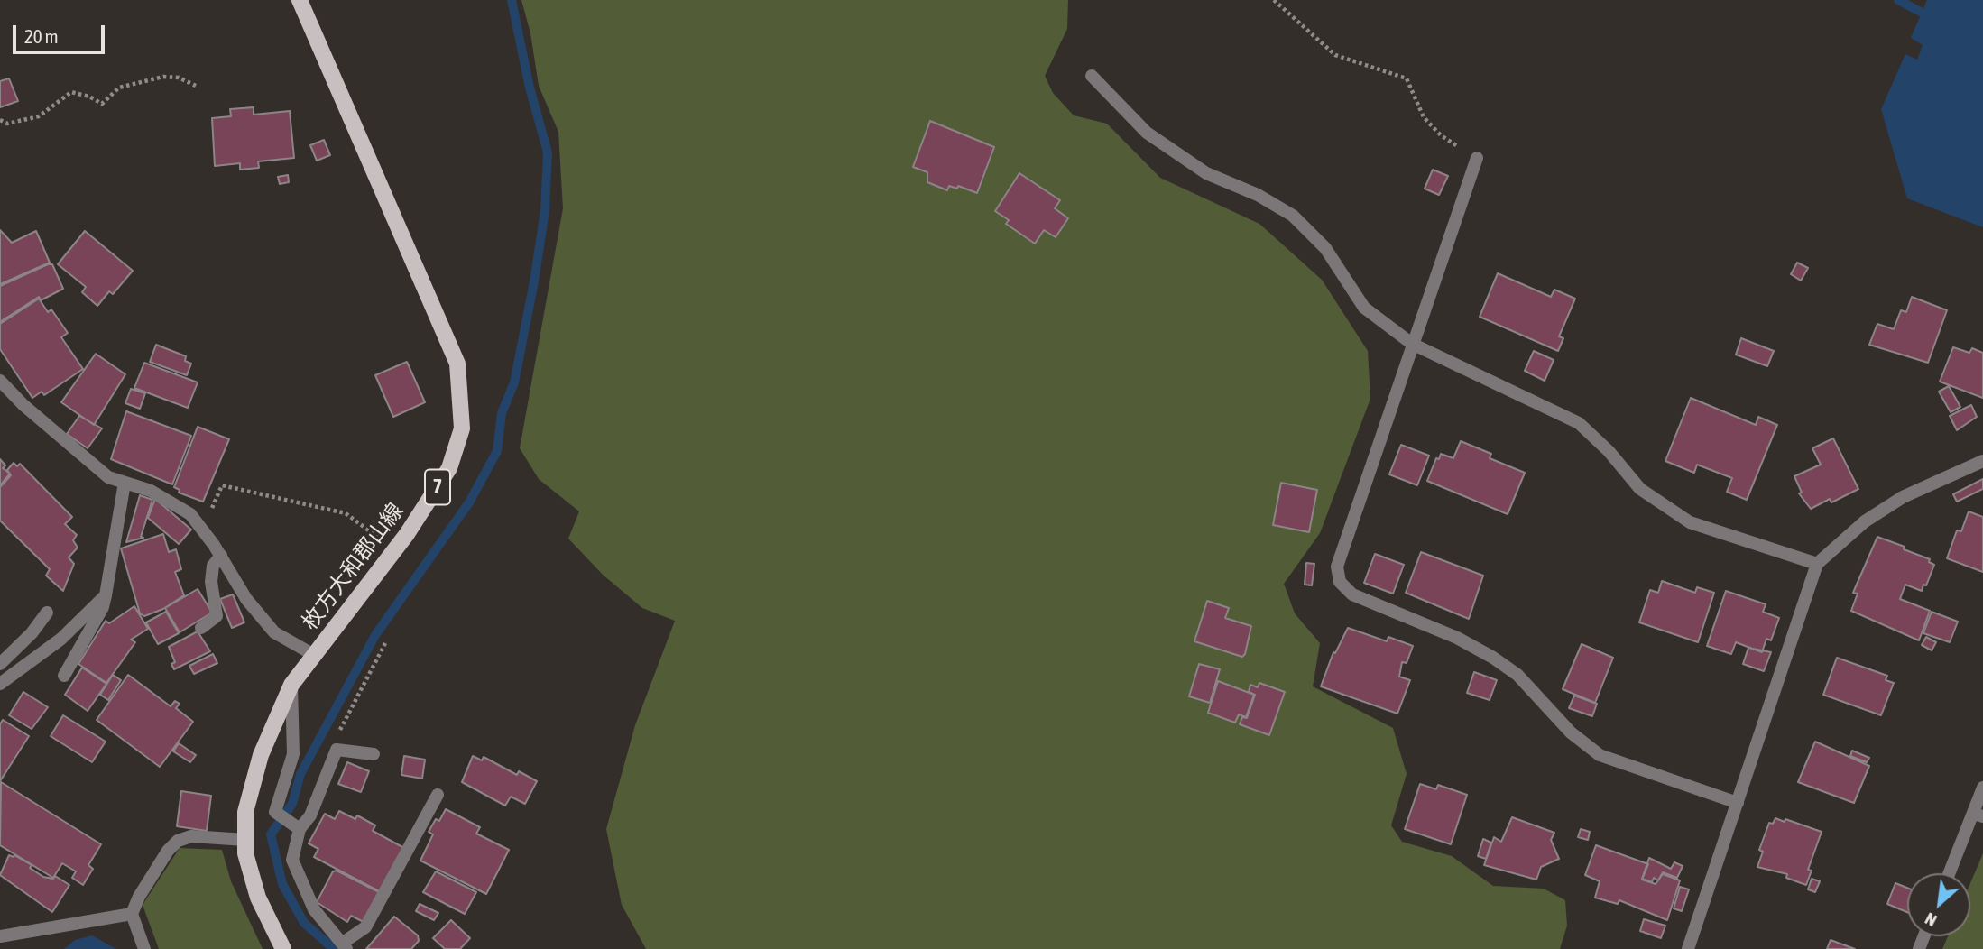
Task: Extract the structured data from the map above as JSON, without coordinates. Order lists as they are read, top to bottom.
{
  "streets": {
    "main road": ["7", "枚方大和郡山線"]
  },
  "scale_bar": "20 m",
  "north": "bottom left"
}
